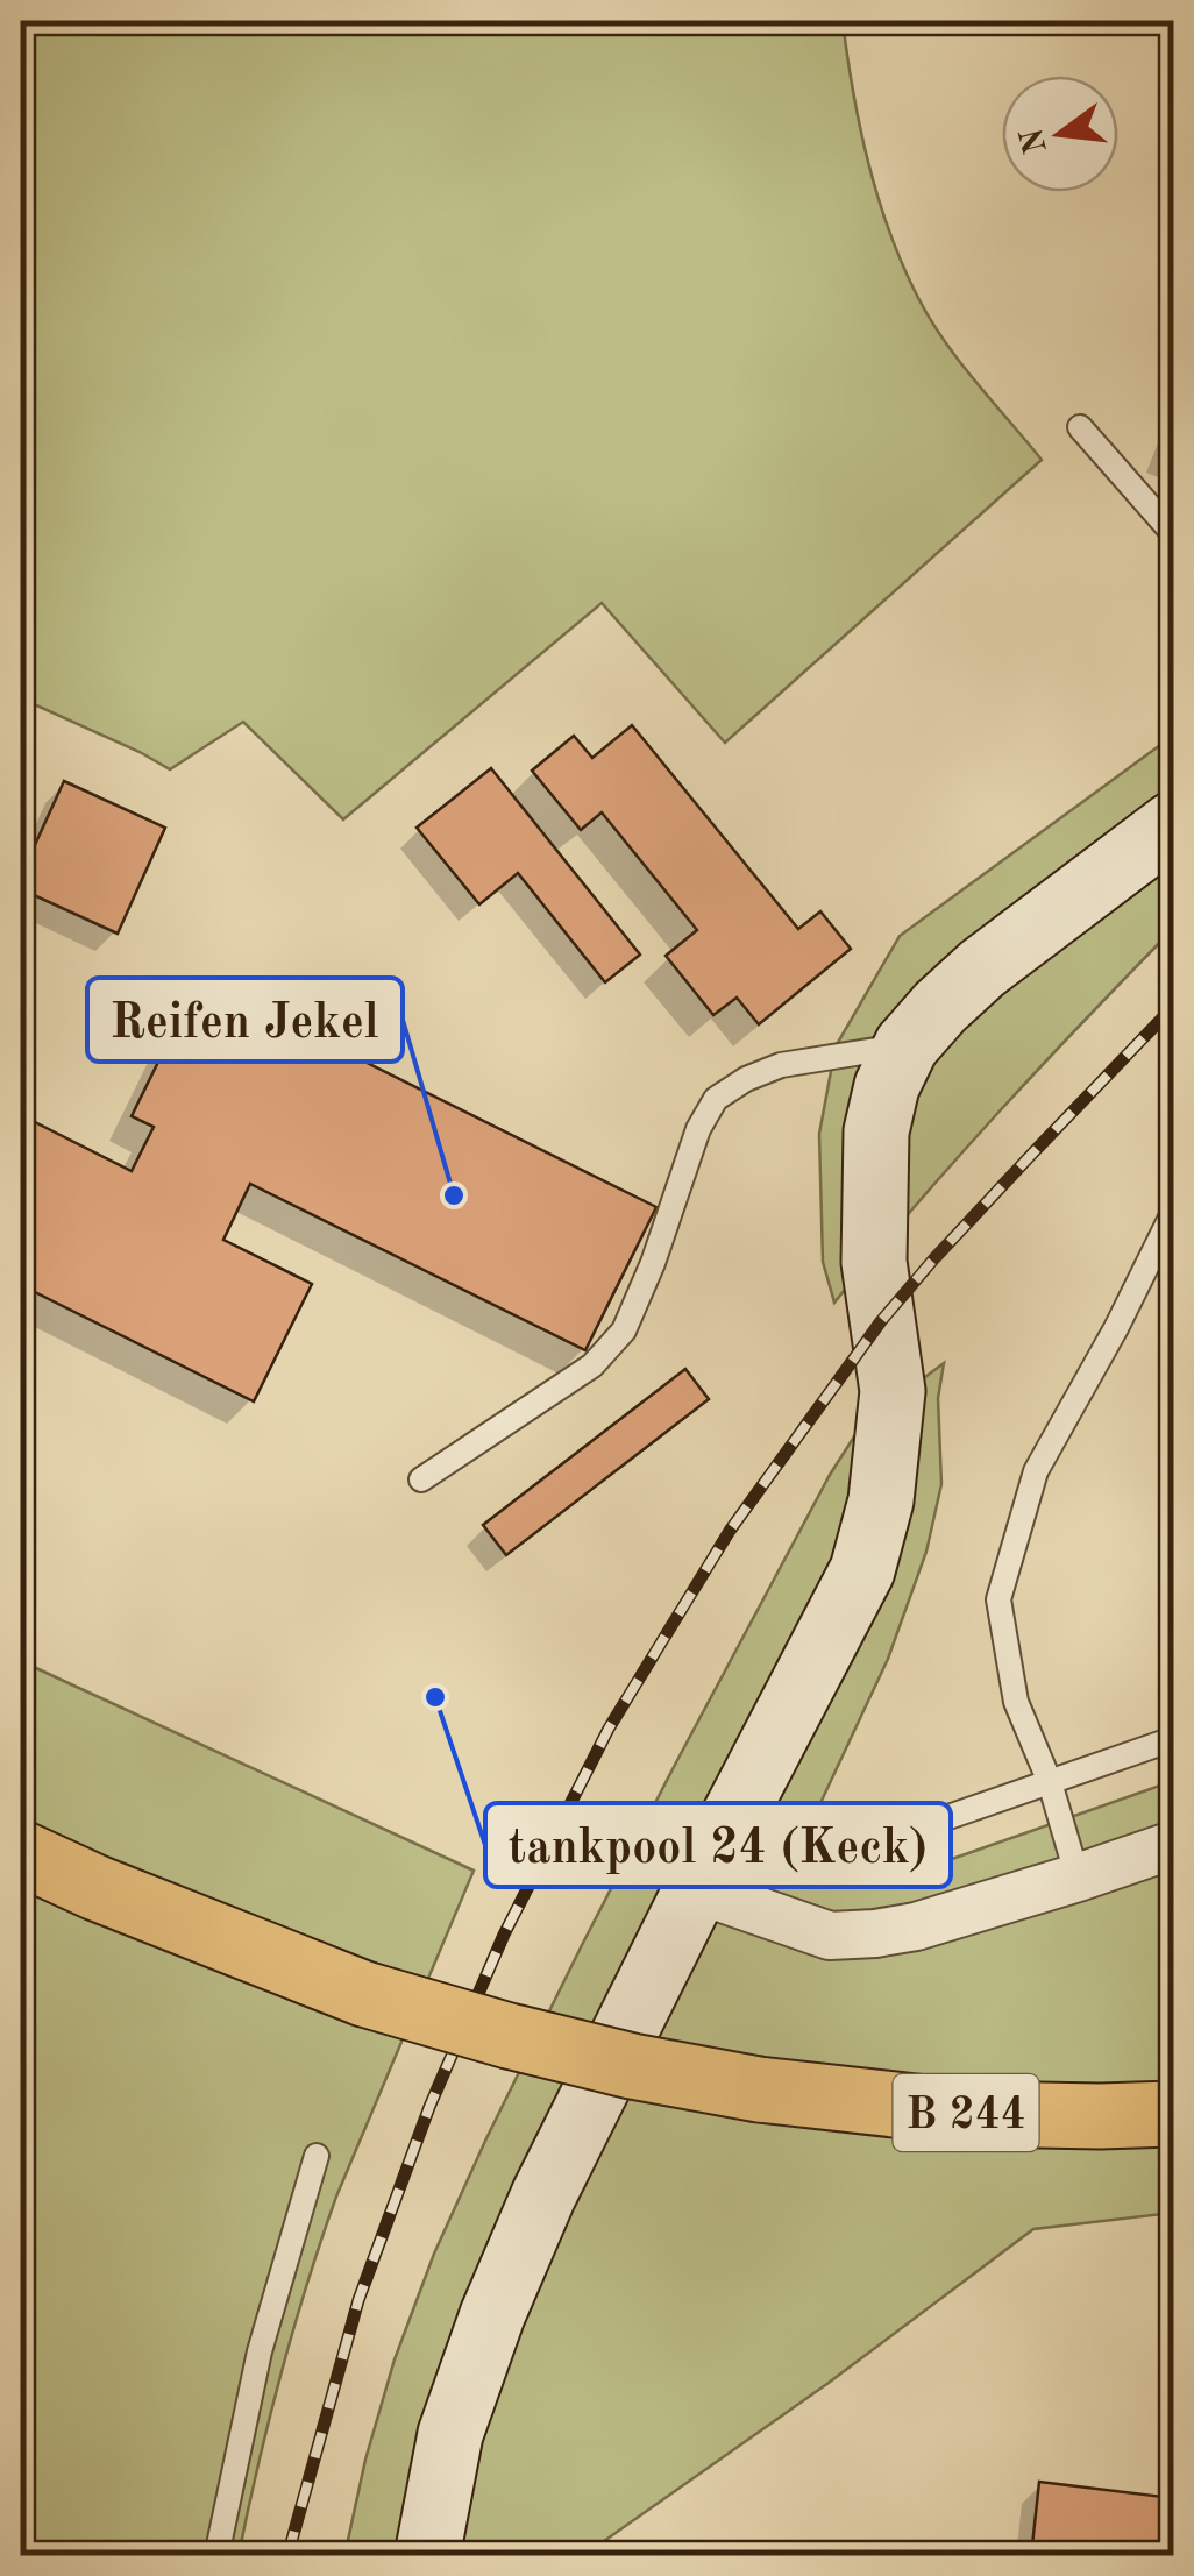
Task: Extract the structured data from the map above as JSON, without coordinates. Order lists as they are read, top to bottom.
{
  "streets": {
    "main road": ["B 244"]
  },
  "places": ["Reifen Jekel", "tankpool 24 (Keck)"],
  "north": "left"
}
